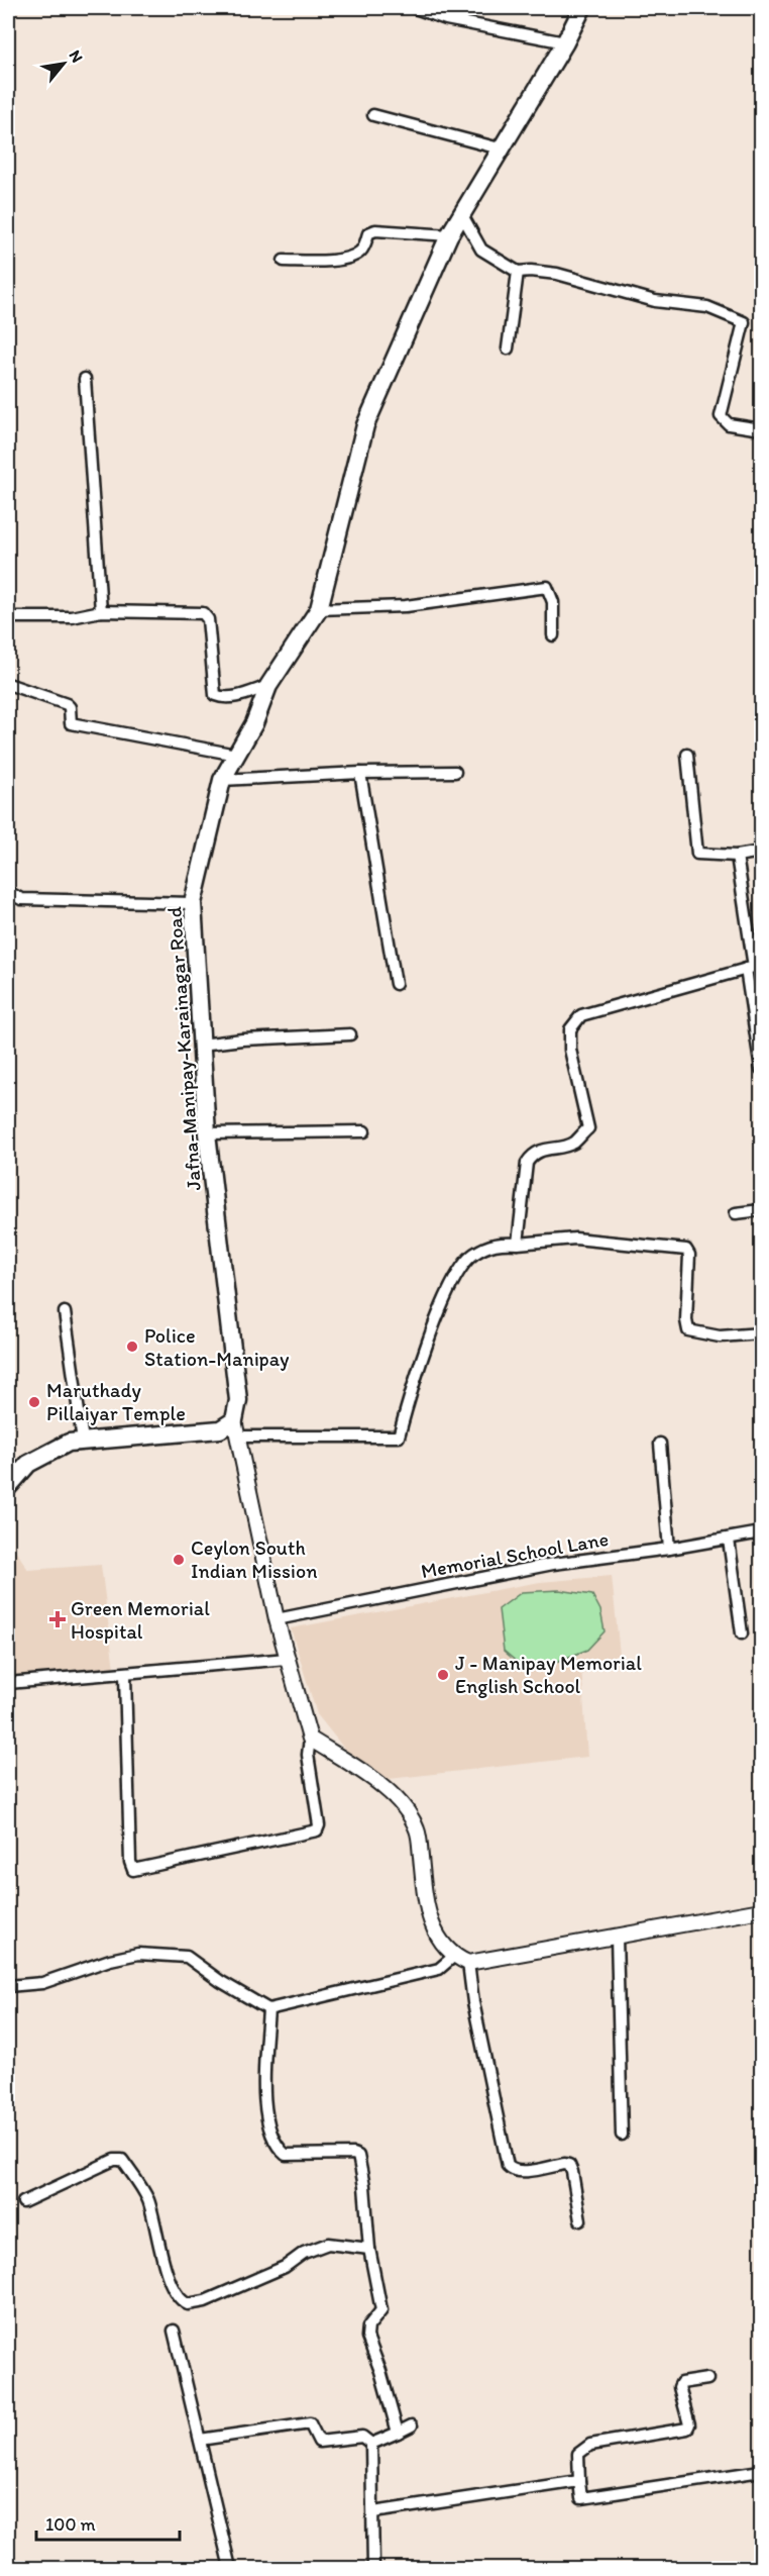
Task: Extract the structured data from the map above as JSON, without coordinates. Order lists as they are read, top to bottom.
{
  "streets": {
    "main road": ["Jafna-Manipay-Karainagar Road"],
    "street": ["Memorial School Lane"]
  },
  "places": {
    "other": [
      "Police Station-Manipay",
      "Maruthady Pillaiyar Temple",
      "Ceylon South Indian Mission",
      "J - Manipay Memorial English School"
    ],
    "health": ["Green Memorial Hospital"]
  },
  "scale_bar": "100 m",
  "north": "top right"
}
